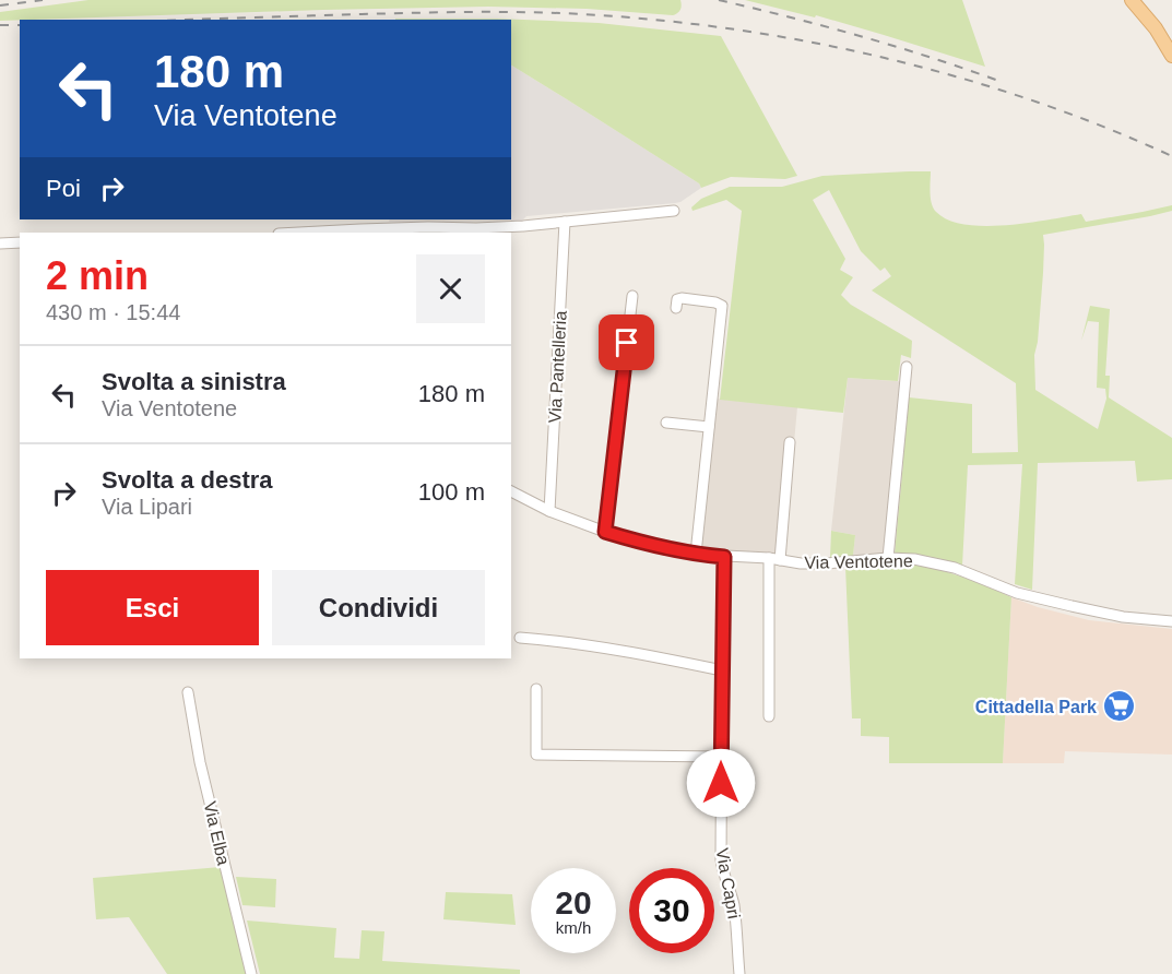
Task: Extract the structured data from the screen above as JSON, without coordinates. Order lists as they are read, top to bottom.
{
  "streets": {
    "street": [
      "Via Pantelleria",
      "Via Ventotene",
      "Via Elba",
      "Via Capri"
    ]
  },
  "crossings": [
    ["Via Pantelleria", "Via Ventotene"],
    ["Via Ventotene", "Via Capri"]
  ],
  "places": {
    "supermarket": ["Cittadella Park"]
  },
  "page": {
    "turn": ["180 m", "Via Ventotene"],
    "then": "Poi",
    "heading": ["2 min", "430 m · 15:44"],
    "list": [
      {
        "name": "Svolta a sinistra",
        "note": "Via Ventotene",
        "value": "180 m"
      },
      {
        "name": "Svolta a destra",
        "note": "Via Lipari",
        "value": "100 m"
      }
    ],
    "buttons": ["Esci", "Condividi"],
    "speed": "20 km/h",
    "limit": "30"
  }
}
